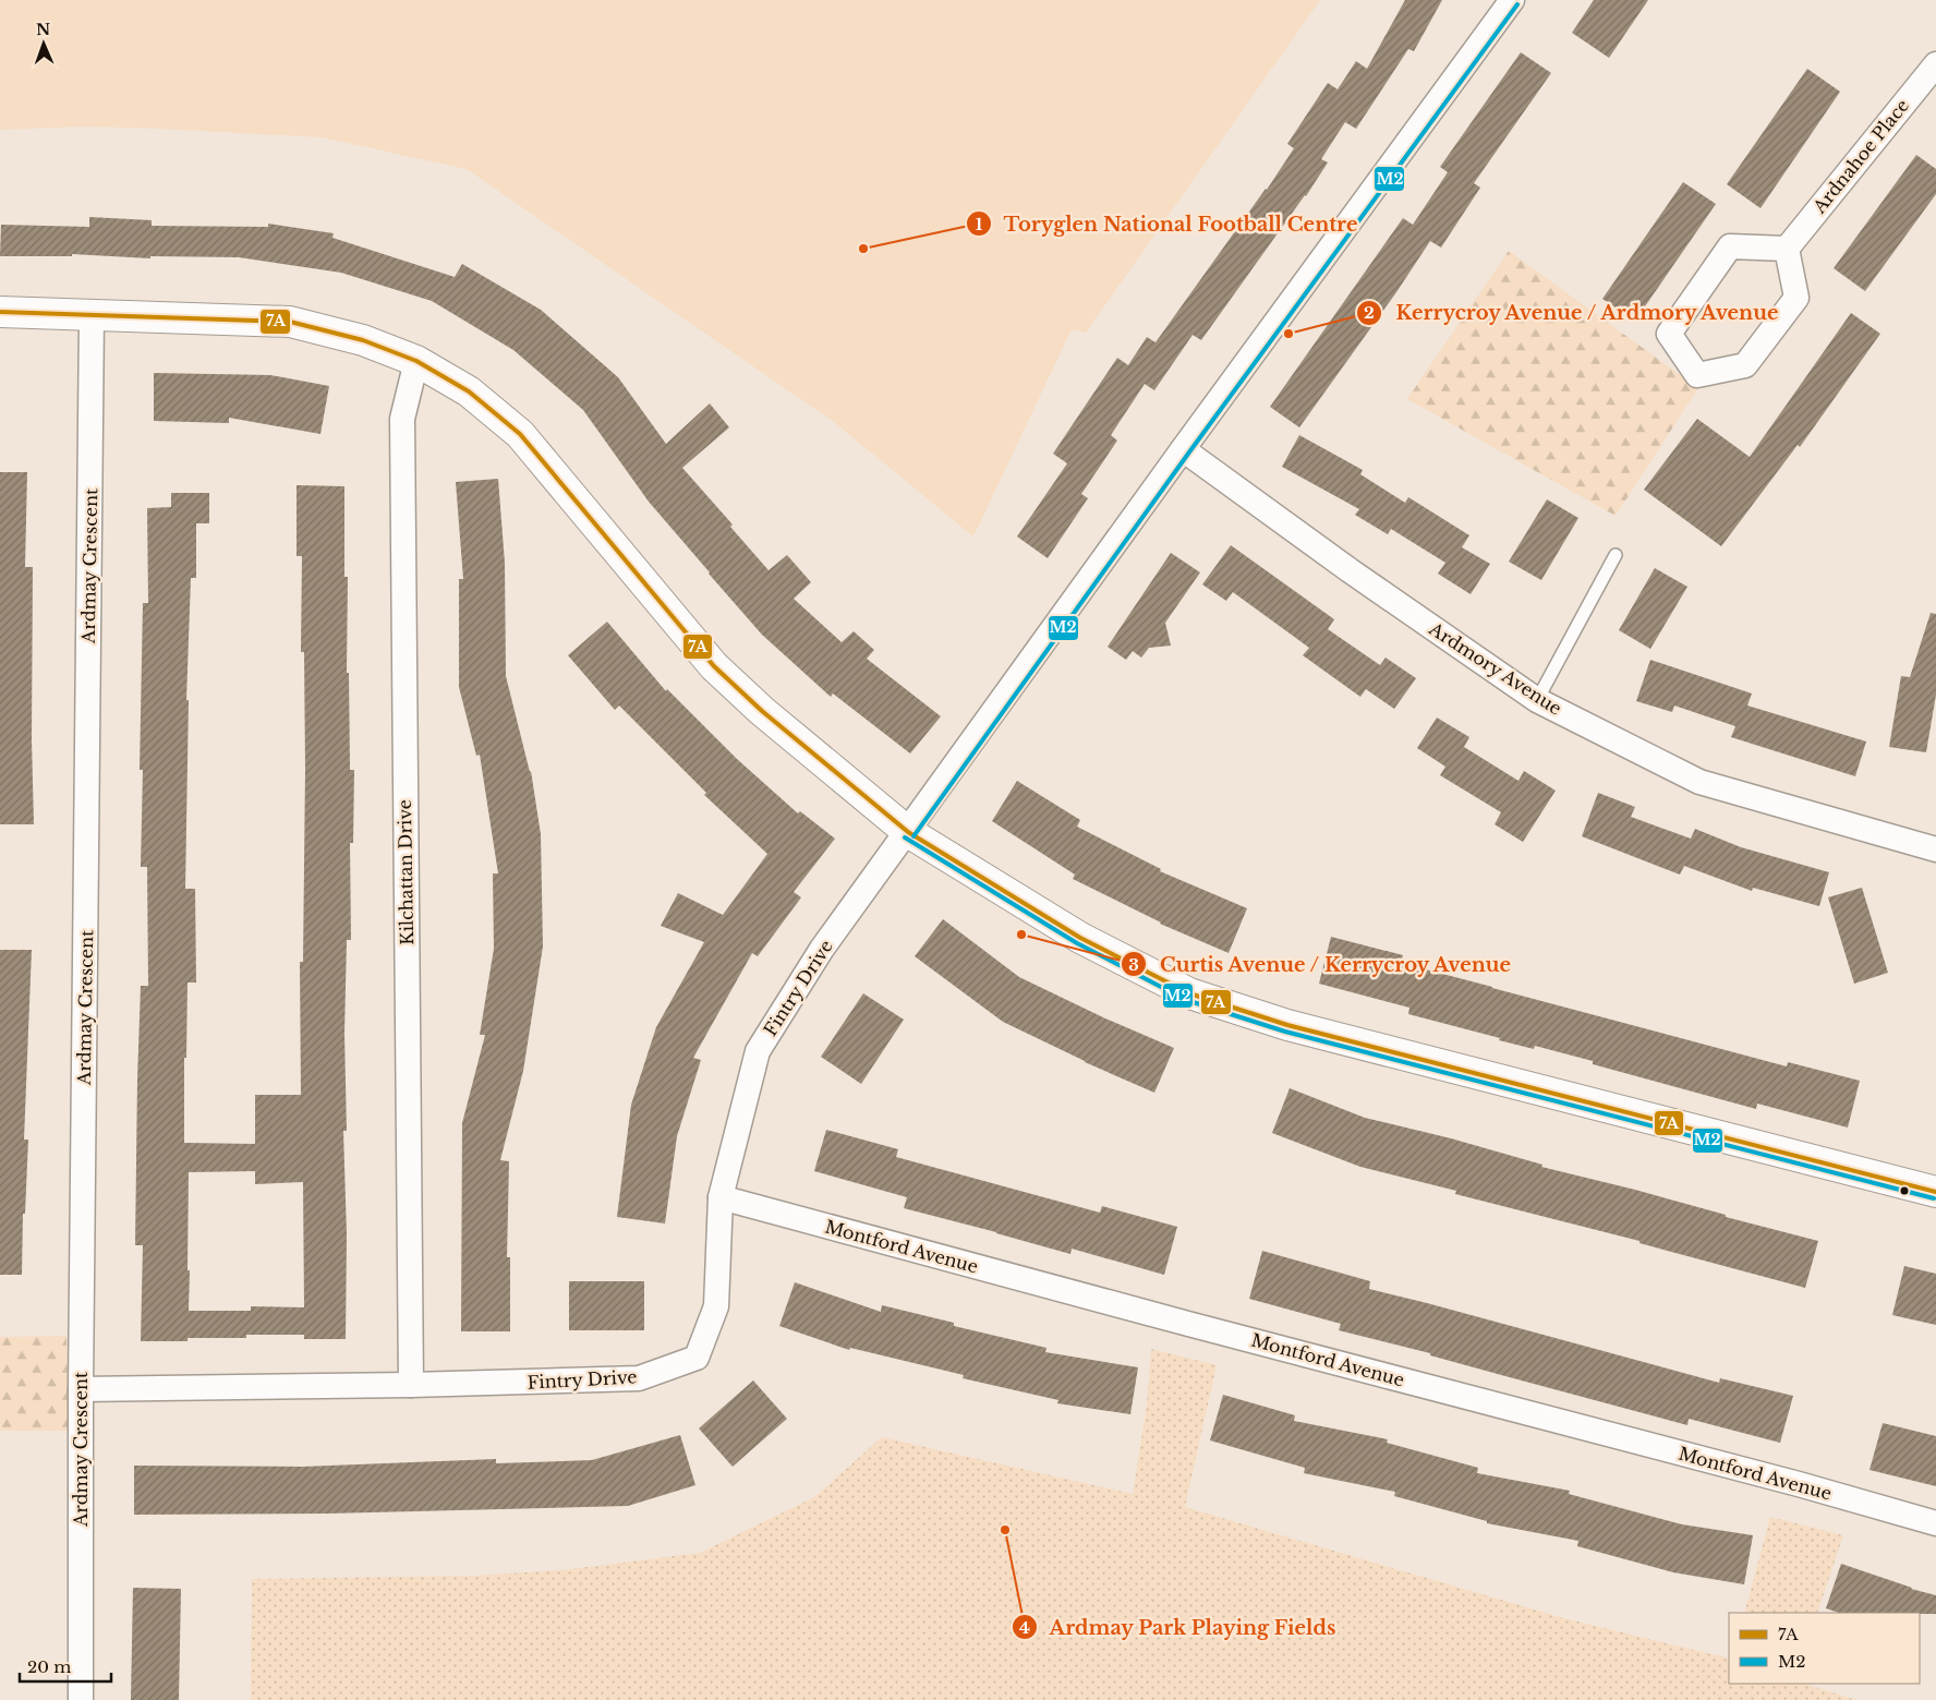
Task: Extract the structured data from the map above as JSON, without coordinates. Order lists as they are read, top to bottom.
{
  "streets": {
    "street": [
      "Ardnahoe Place",
      "Ardmay Crescent",
      "Ardmory Avenue",
      "Kilchattan Drive",
      "Fintry Drive",
      "Montford Avenue"
    ]
  },
  "crossings": [
    ["Ardmay Crescent", "Fintry Drive"],
    ["Ardmory Avenue", "Fintry Drive"],
    ["Kilchattan Drive", "Fintry Drive"],
    ["Fintry Drive", "Montford Avenue"]
  ],
  "places": [
    "Toryglen National Football Centre",
    "Kerrycroy Avenue / Ardmory Avenue",
    "Curtis Avenue / Kerrycroy Avenue",
    "Ardmay Park Playing Fields"
  ],
  "lines": ["transit line M2", "transit line 7A"],
  "legend": ["7A", "M2"],
  "scale_bar": "20 m",
  "north": "top"
}
